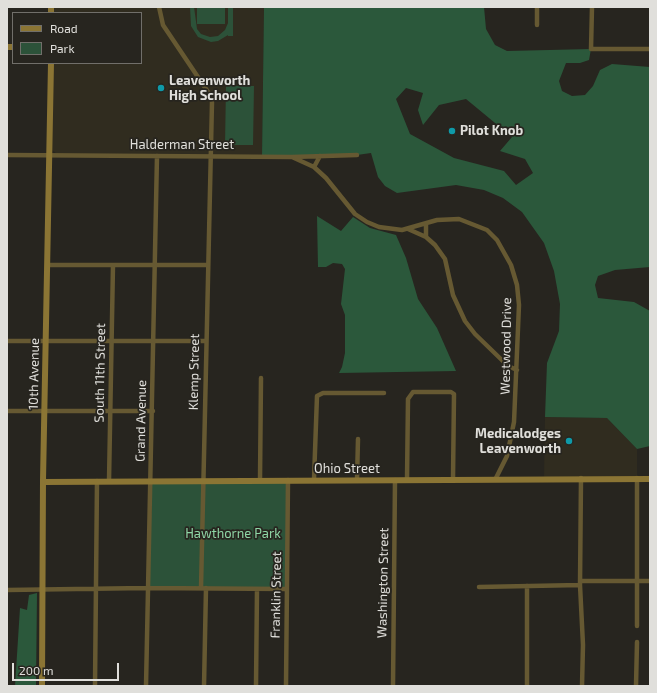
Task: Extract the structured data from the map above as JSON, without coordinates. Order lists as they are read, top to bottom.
{
  "streets": {
    "street": [
      "Halderman Street",
      "Westwood Drive",
      "Klemp Street",
      "South 11th Street",
      "10th Avenue",
      "Grand Avenue",
      "Ohio Street",
      "Washington Street",
      "Franklin Street"
    ]
  },
  "crossings": [
    ["Halderman Street", "Westwood Drive"],
    ["Halderman Street", "Klemp Street"],
    ["Halderman Street", "10th Avenue"],
    ["Halderman Street", "Grand Avenue"],
    ["Westwood Drive", "Ohio Street"],
    ["Klemp Street", "Ohio Street"],
    ["South 11th Street", "Ohio Street"],
    ["10th Avenue", "Ohio Street"],
    ["Grand Avenue", "Ohio Street"],
    ["Ohio Street", "Washington Street"],
    ["Ohio Street", "Franklin Street"]
  ],
  "parks": ["Hawthorne Park"],
  "places": ["Leavenworth High School", "Pilot Knob", "Medicalodges Leavenworth"],
  "legend": ["Road", "Park"],
  "scale_bar": "200 m"
}
